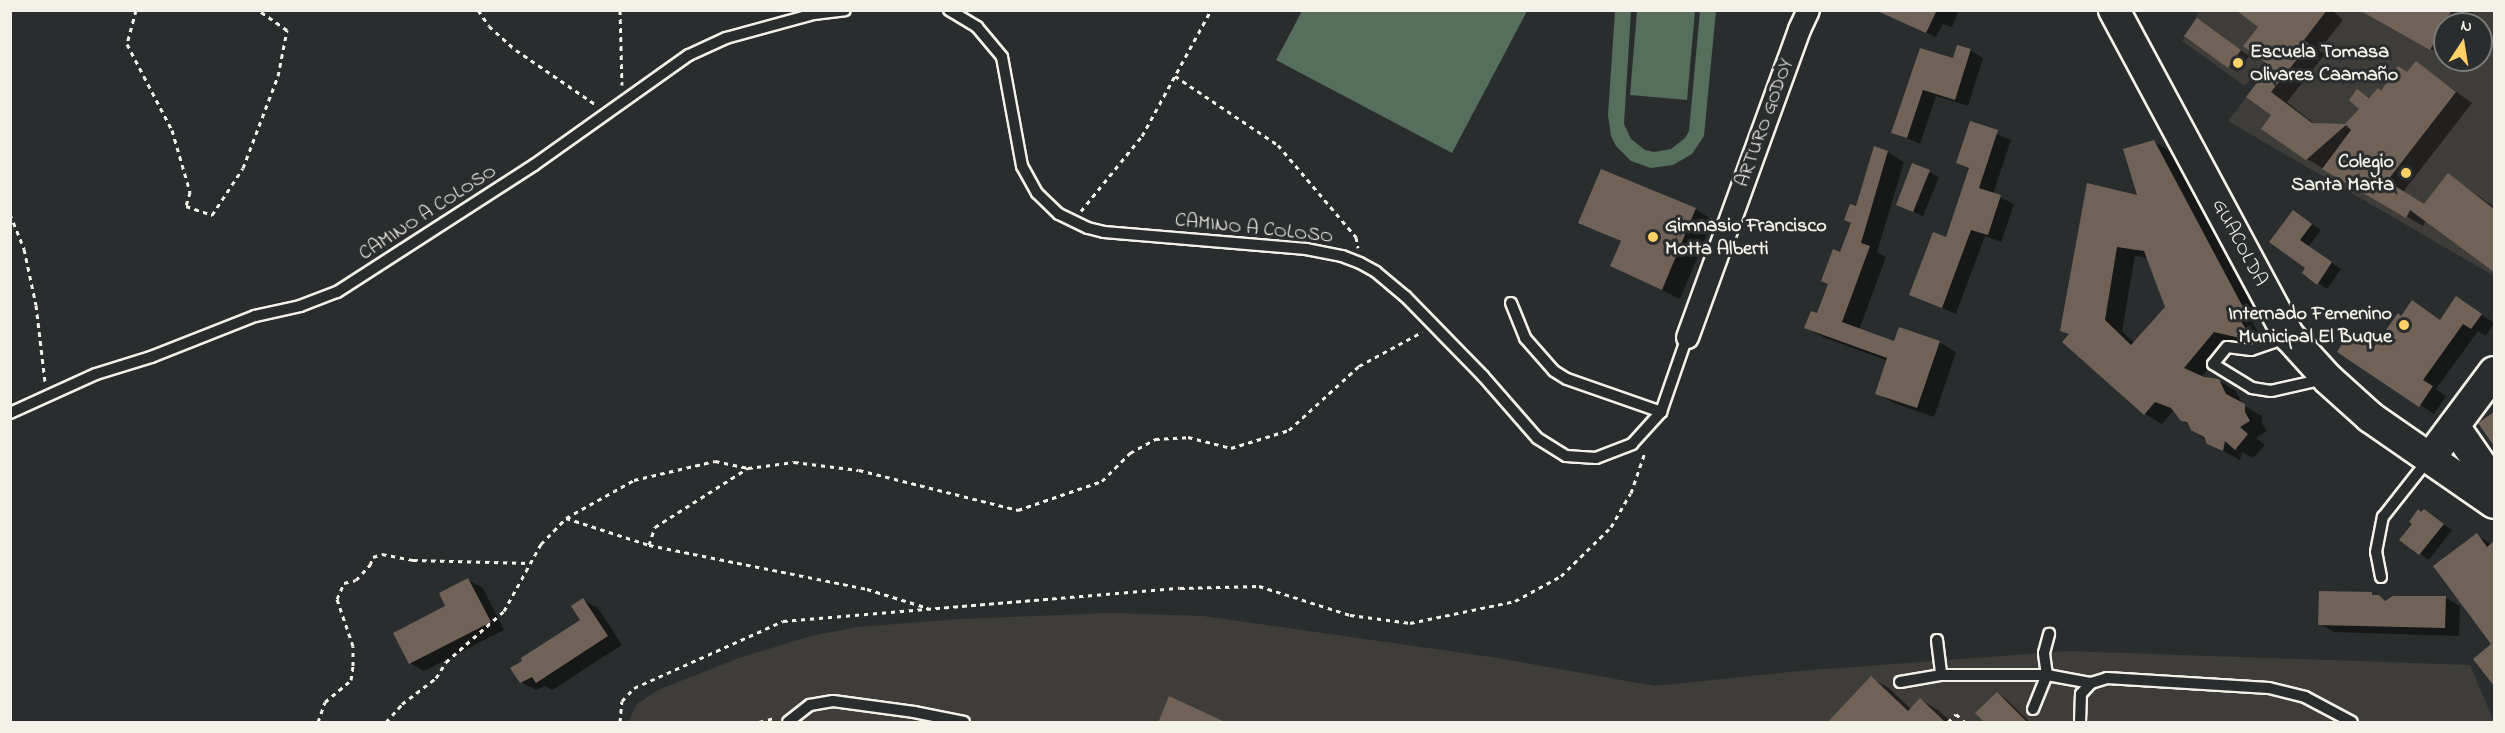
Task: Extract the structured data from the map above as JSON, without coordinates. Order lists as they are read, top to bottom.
{
  "streets": {
    "street": ["ARTURO GODOY", "GUACOLDA"],
    "lane": ["CAMINO A COLOSO"]
  },
  "crossings": [
    ["ARTURO GODOY", "CAMINO A COLOSO"]
  ],
  "places": [
    "Escuela Tomasa Olivares Caamaño",
    "Colegio Santa Marta",
    "Gimnasio Francisco Motta Alberti",
    "Internado Femenino Municipal El Buque"
  ],
  "north": "top"
}
